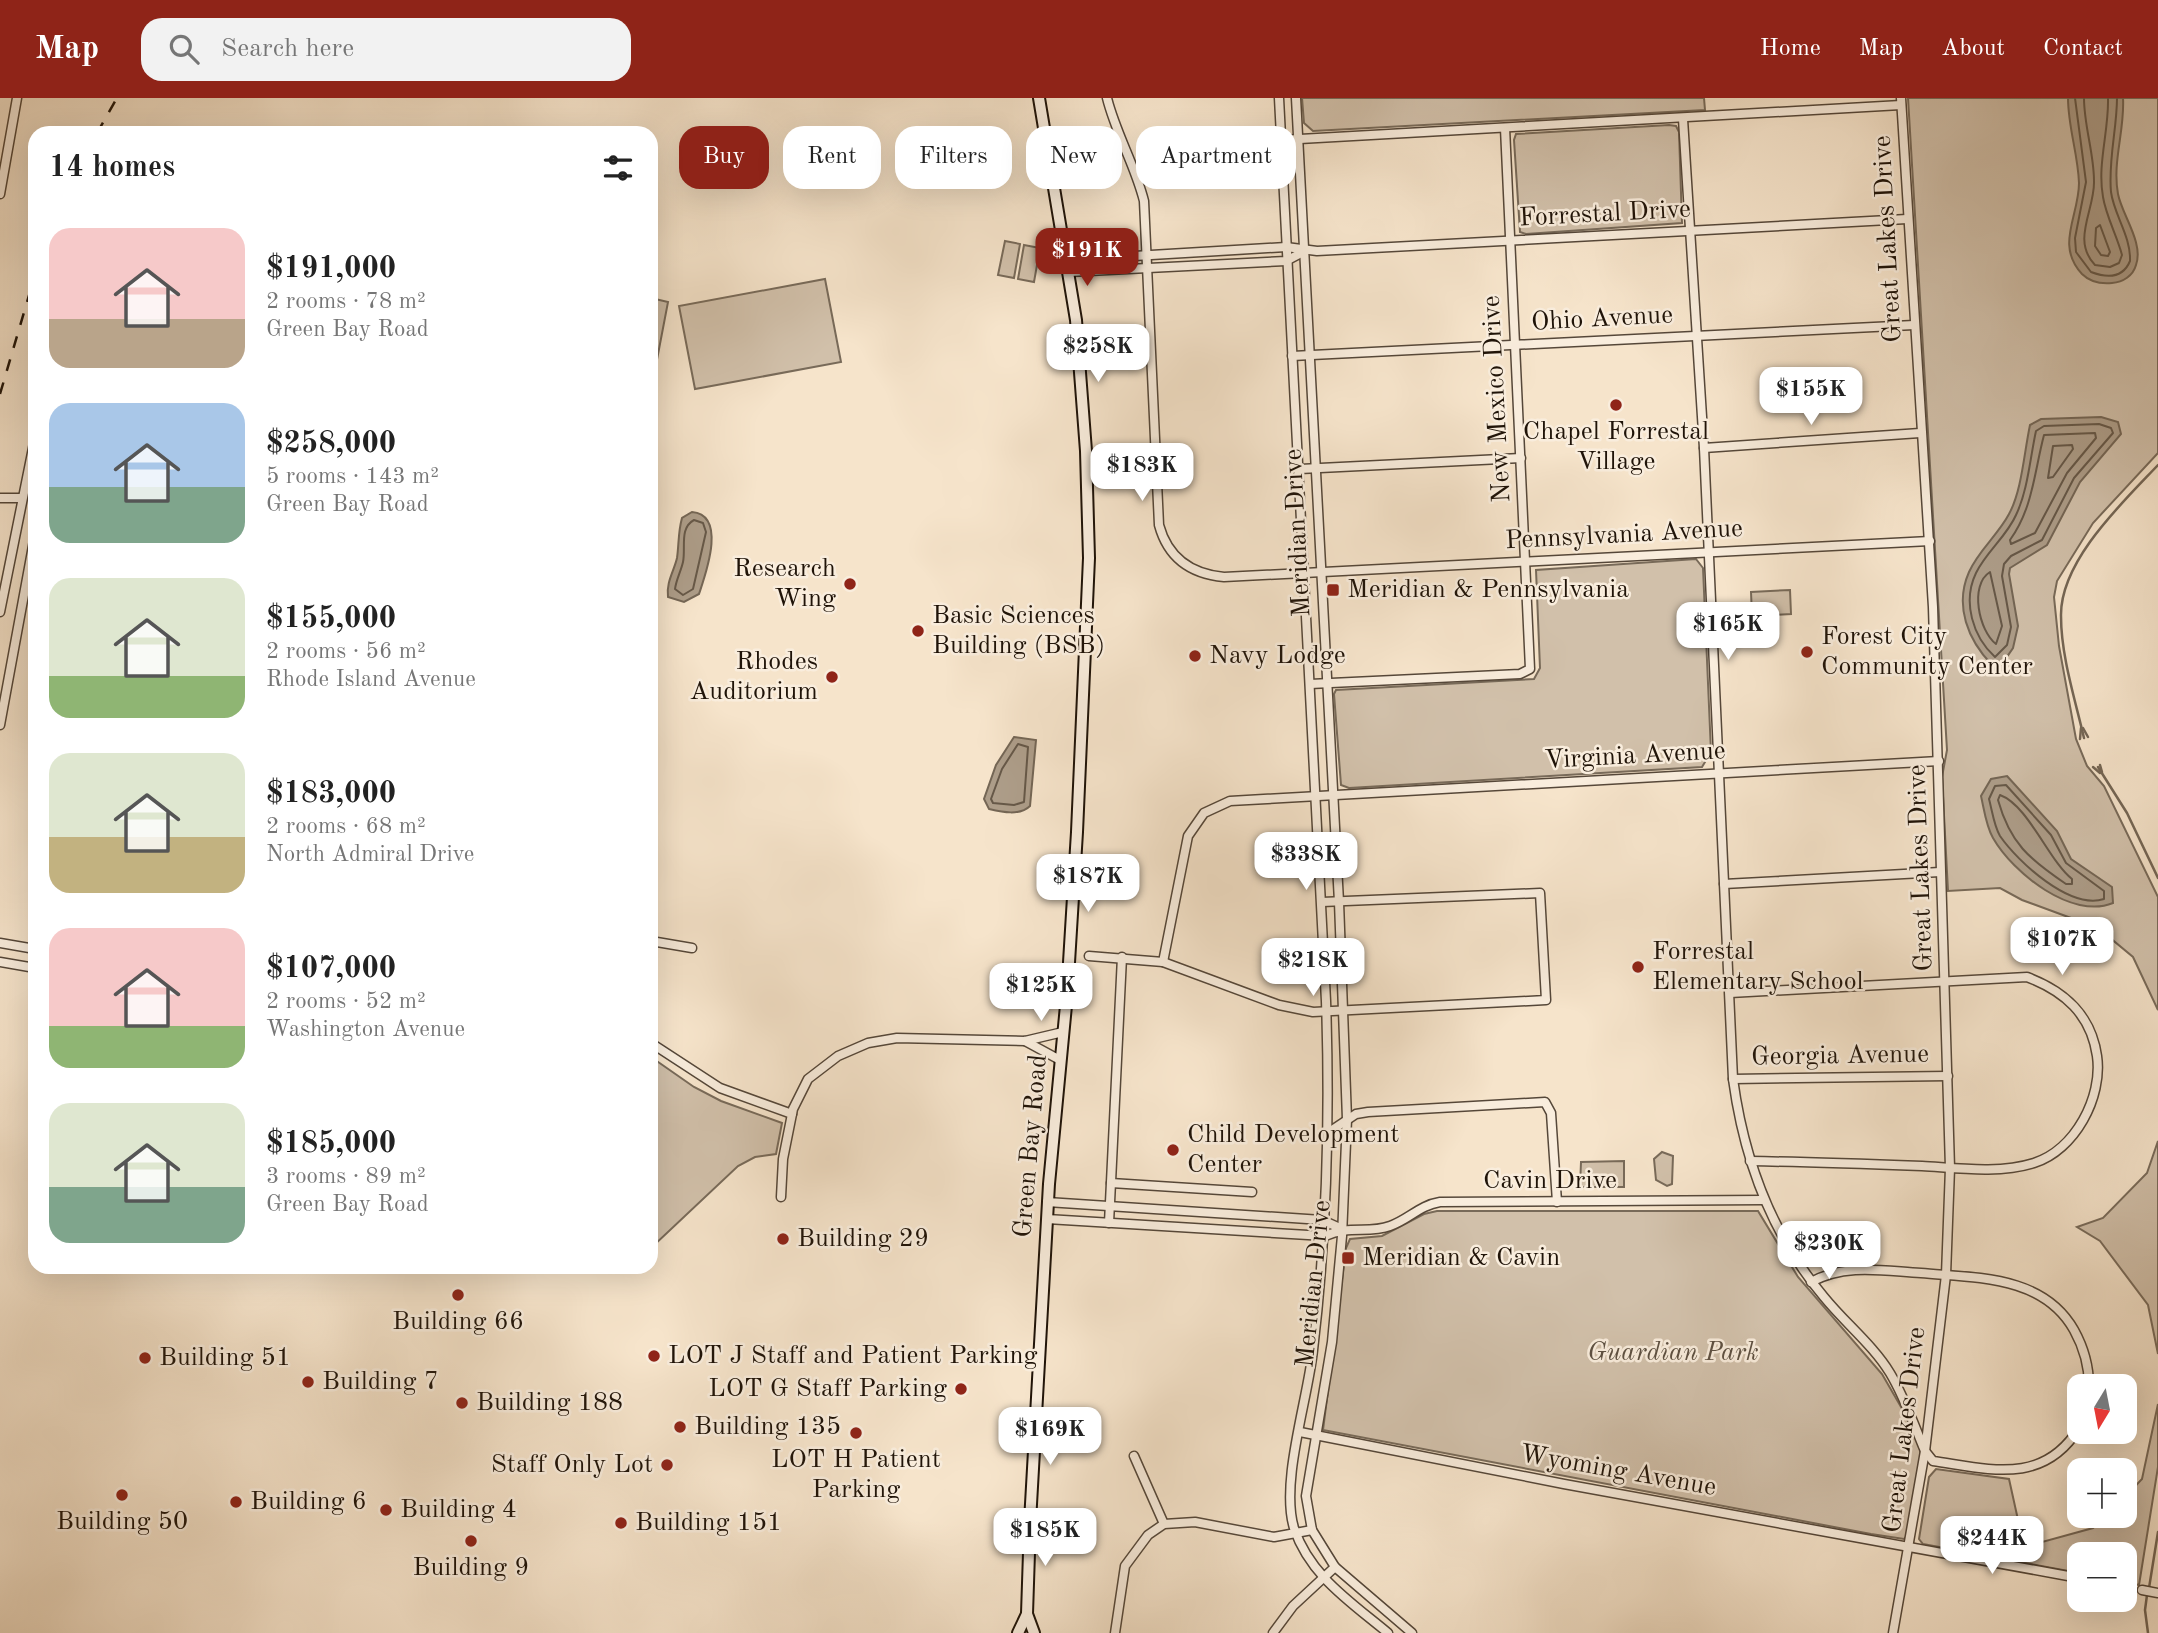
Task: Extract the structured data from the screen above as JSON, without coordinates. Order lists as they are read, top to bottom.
{
  "streets": {
    "main road": ["Green Bay Road"],
    "street": [
      "Forrestal Drive",
      "Great Lakes Drive",
      "Ohio Avenue",
      "New Mexico Drive",
      "Meridian Drive",
      "Pennsylvania Avenue",
      "Virginia Avenue",
      "Georgia Avenue",
      "Cavin Drive",
      "Wyoming Avenue"
    ]
  },
  "crossings": [
    ["Forrestal Drive", "Great Lakes Drive"],
    ["Forrestal Drive", "New Mexico Drive"],
    ["Forrestal Drive", "Meridian Drive"],
    ["Forrestal Drive", "Pennsylvania Avenue"],
    ["Forrestal Drive", "Green Bay Road"],
    ["Great Lakes Drive", "Ohio Avenue"],
    ["Great Lakes Drive", "Pennsylvania Avenue"],
    ["Great Lakes Drive", "Virginia Avenue"],
    ["Great Lakes Drive", "Georgia Avenue"],
    ["Great Lakes Drive", "Wyoming Avenue"],
    ["Ohio Avenue", "New Mexico Drive"],
    ["Ohio Avenue", "Meridian Drive"],
    ["New Mexico Drive", "Meridian Drive"],
    ["New Mexico Drive", "Pennsylvania Avenue"],
    ["Meridian Drive", "Pennsylvania Avenue"],
    ["Meridian Drive", "Virginia Avenue"],
    ["Meridian Drive", "Cavin Drive"],
    ["Meridian Drive", "Wyoming Avenue"],
    ["Green Bay Road", "Cavin Drive"]
  ],
  "parks": ["Guardian Park"],
  "places": {
    "other": [
      "Chapel Forrestal Village",
      "Research Wing",
      "Basic Sciences Building (BSB)",
      "Forest City Community Center",
      "Navy Lodge",
      "Rhodes Auditorium",
      "Forrestal Elementary School",
      "Child Development Center",
      "Building 29",
      "Building 66",
      "LOT J Staff and Patient Parking",
      "Building 51",
      "Building 7",
      "LOT G Staff Parking",
      "Building 188",
      "Building 135",
      "LOT H Patient Parking",
      "Staff Only Lot",
      "Building 50",
      "Building 6",
      "Building 4",
      "Building 151",
      "Building 9"
    ],
    "transit": ["Meridian & Pennsylvania", "Meridian & Cavin"]
  },
  "north": "bottom",
  "page": {
    "header": "Map",
    "search": "Search here",
    "nav": [
      "Home",
      "Map",
      "About",
      "Contact"
    ],
    "chip": [
      "Buy",
      "Rent",
      "Filters",
      "New",
      "Apartment"
    ],
    "heading": "14 homes",
    "list": [
      {
        "name": "$191,000",
        "note": "2 rooms · 78 m² · Green Bay Road"
      },
      {
        "name": "$258,000",
        "note": "5 rooms · 143 m² · Green Bay Road"
      },
      {
        "name": "$155,000",
        "note": "2 rooms · 56 m² · Rhode Island Avenue"
      },
      {
        "name": "$183,000",
        "note": "2 rooms · 68 m² · North Admiral Drive"
      },
      {
        "name": "$107,000",
        "note": "2 rooms · 52 m² · Washington Avenue"
      },
      {
        "name": "$185,000",
        "note": "3 rooms · 89 m² · Green Bay Road"
      }
    ],
    "price": [
      "$191K",
      "$258K",
      "$155K",
      "$183K",
      "$165K",
      "$338K",
      "$187K",
      "$107K",
      "$218K",
      "$125K",
      "$230K",
      "$169K",
      "$185K",
      "$244K"
    ],
    "map_buttons": ["+", "−"]
  }
}
